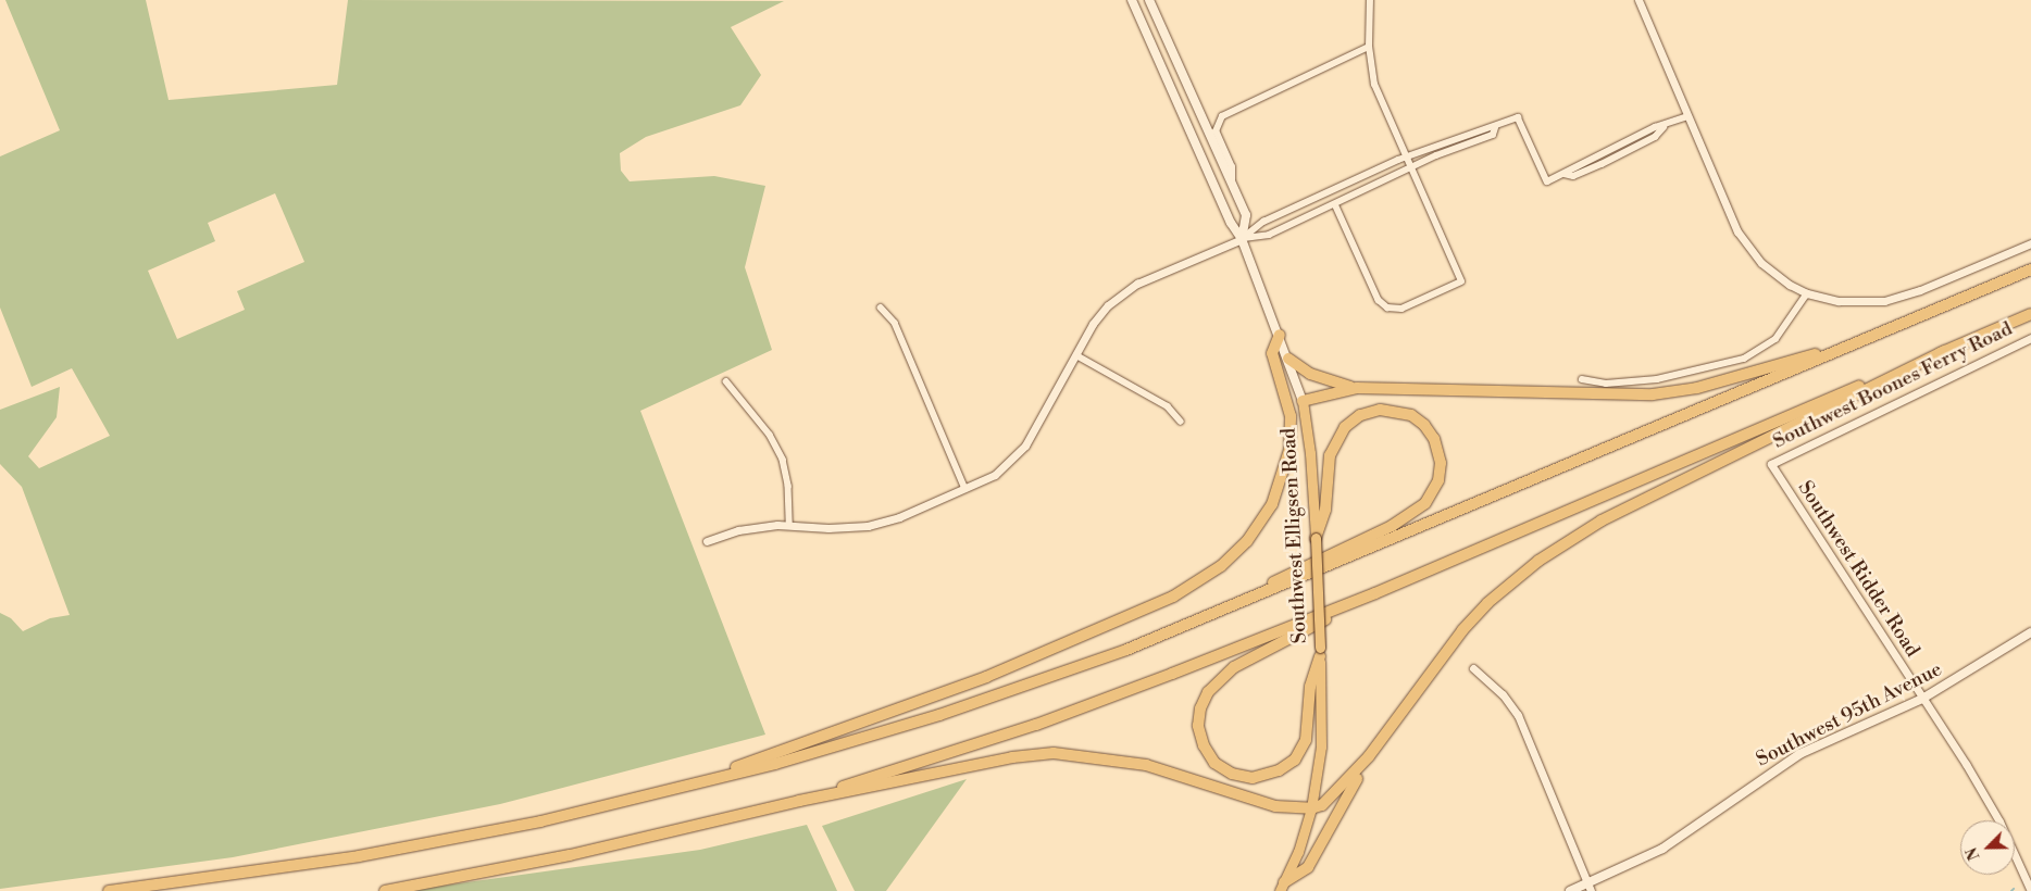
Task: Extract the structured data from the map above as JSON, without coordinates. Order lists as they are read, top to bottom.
{
  "streets": {
    "main road": ["Southwest Elligsen Road", "Southwest 95th Avenue"],
    "street": ["Southwest Boones Ferry Road", "Southwest Ridder Road"]
  },
  "crossings": [
    ["Southwest Boones Ferry Road", "Southwest Ridder Road"],
    ["Southwest Ridder Road", "Southwest 95th Avenue"]
  ],
  "north": "bottom left"
}
